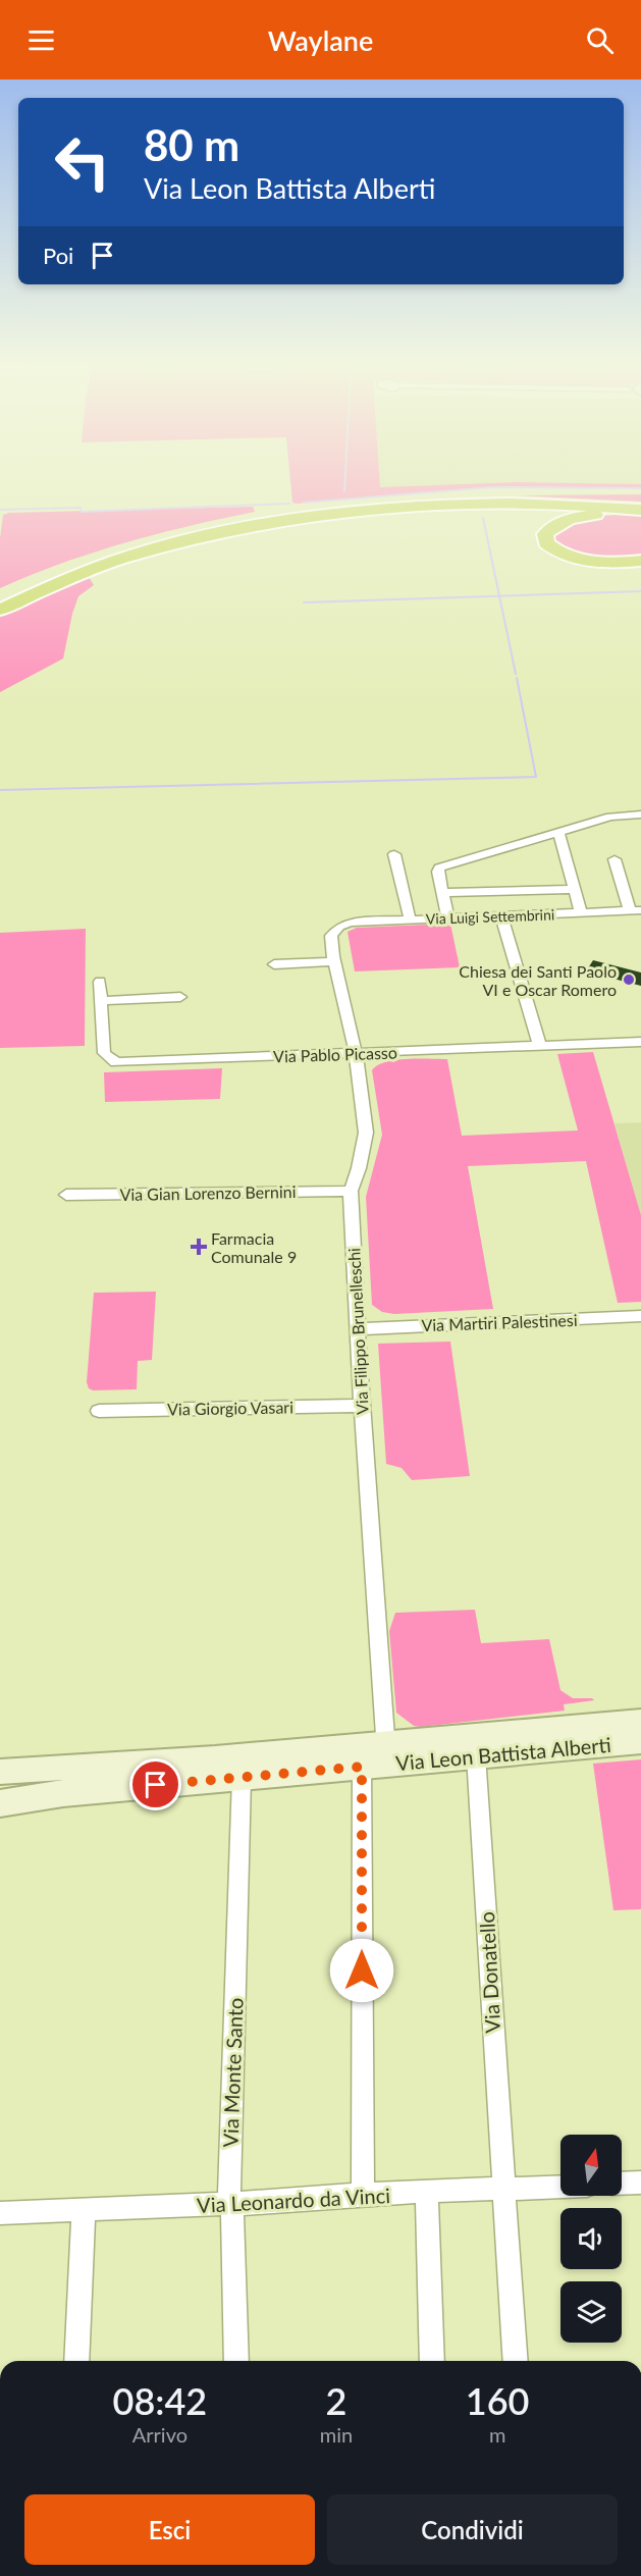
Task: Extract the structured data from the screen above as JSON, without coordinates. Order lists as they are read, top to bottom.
{
  "streets": {
    "street": [
      "Via Luigi Settembrini",
      "Via Pablo Picasso",
      "Via Gian Lorenzo Bernini",
      "Via Martiri Palestinesi",
      "Via Filippo Brunelleschi",
      "Via Giorgio Vasari",
      "Via Leon Battista Alberti",
      "Via Donatello",
      "Via Monte Santo",
      "Via Leonardo da Vinci"
    ]
  },
  "crossings": [
    ["Via Luigi Settembrini", "Via Filippo Brunelleschi"],
    ["Via Pablo Picasso", "Via Filippo Brunelleschi"],
    ["Via Gian Lorenzo Bernini", "Via Filippo Brunelleschi"],
    ["Via Martiri Palestinesi", "Via Filippo Brunelleschi"],
    ["Via Filippo Brunelleschi", "Via Giorgio Vasari"],
    ["Via Filippo Brunelleschi", "Via Leon Battista Alberti"],
    ["Via Filippo Brunelleschi", "Via Leonardo da Vinci"],
    ["Via Leon Battista Alberti", "Via Donatello"],
    ["Via Leon Battista Alberti", "Via Monte Santo"],
    ["Via Donatello", "Via Leonardo da Vinci"],
    ["Via Monte Santo", "Via Leonardo da Vinci"]
  ],
  "places": {
    "other": ["Chiesa dei Santi Paolo VI e Oscar Romero"],
    "health": ["Farmacia Comunale 9"]
  },
  "north": "top",
  "page": {
    "header": "Waylane",
    "turn": ["80 m", "Via Leon Battista Alberti"],
    "then": "Poi",
    "eta": [
      "08:42",
      "Arrivo",
      "2",
      "min",
      "160",
      "m"
    ],
    "buttons": ["Esci", "Condividi"]
  }
}
